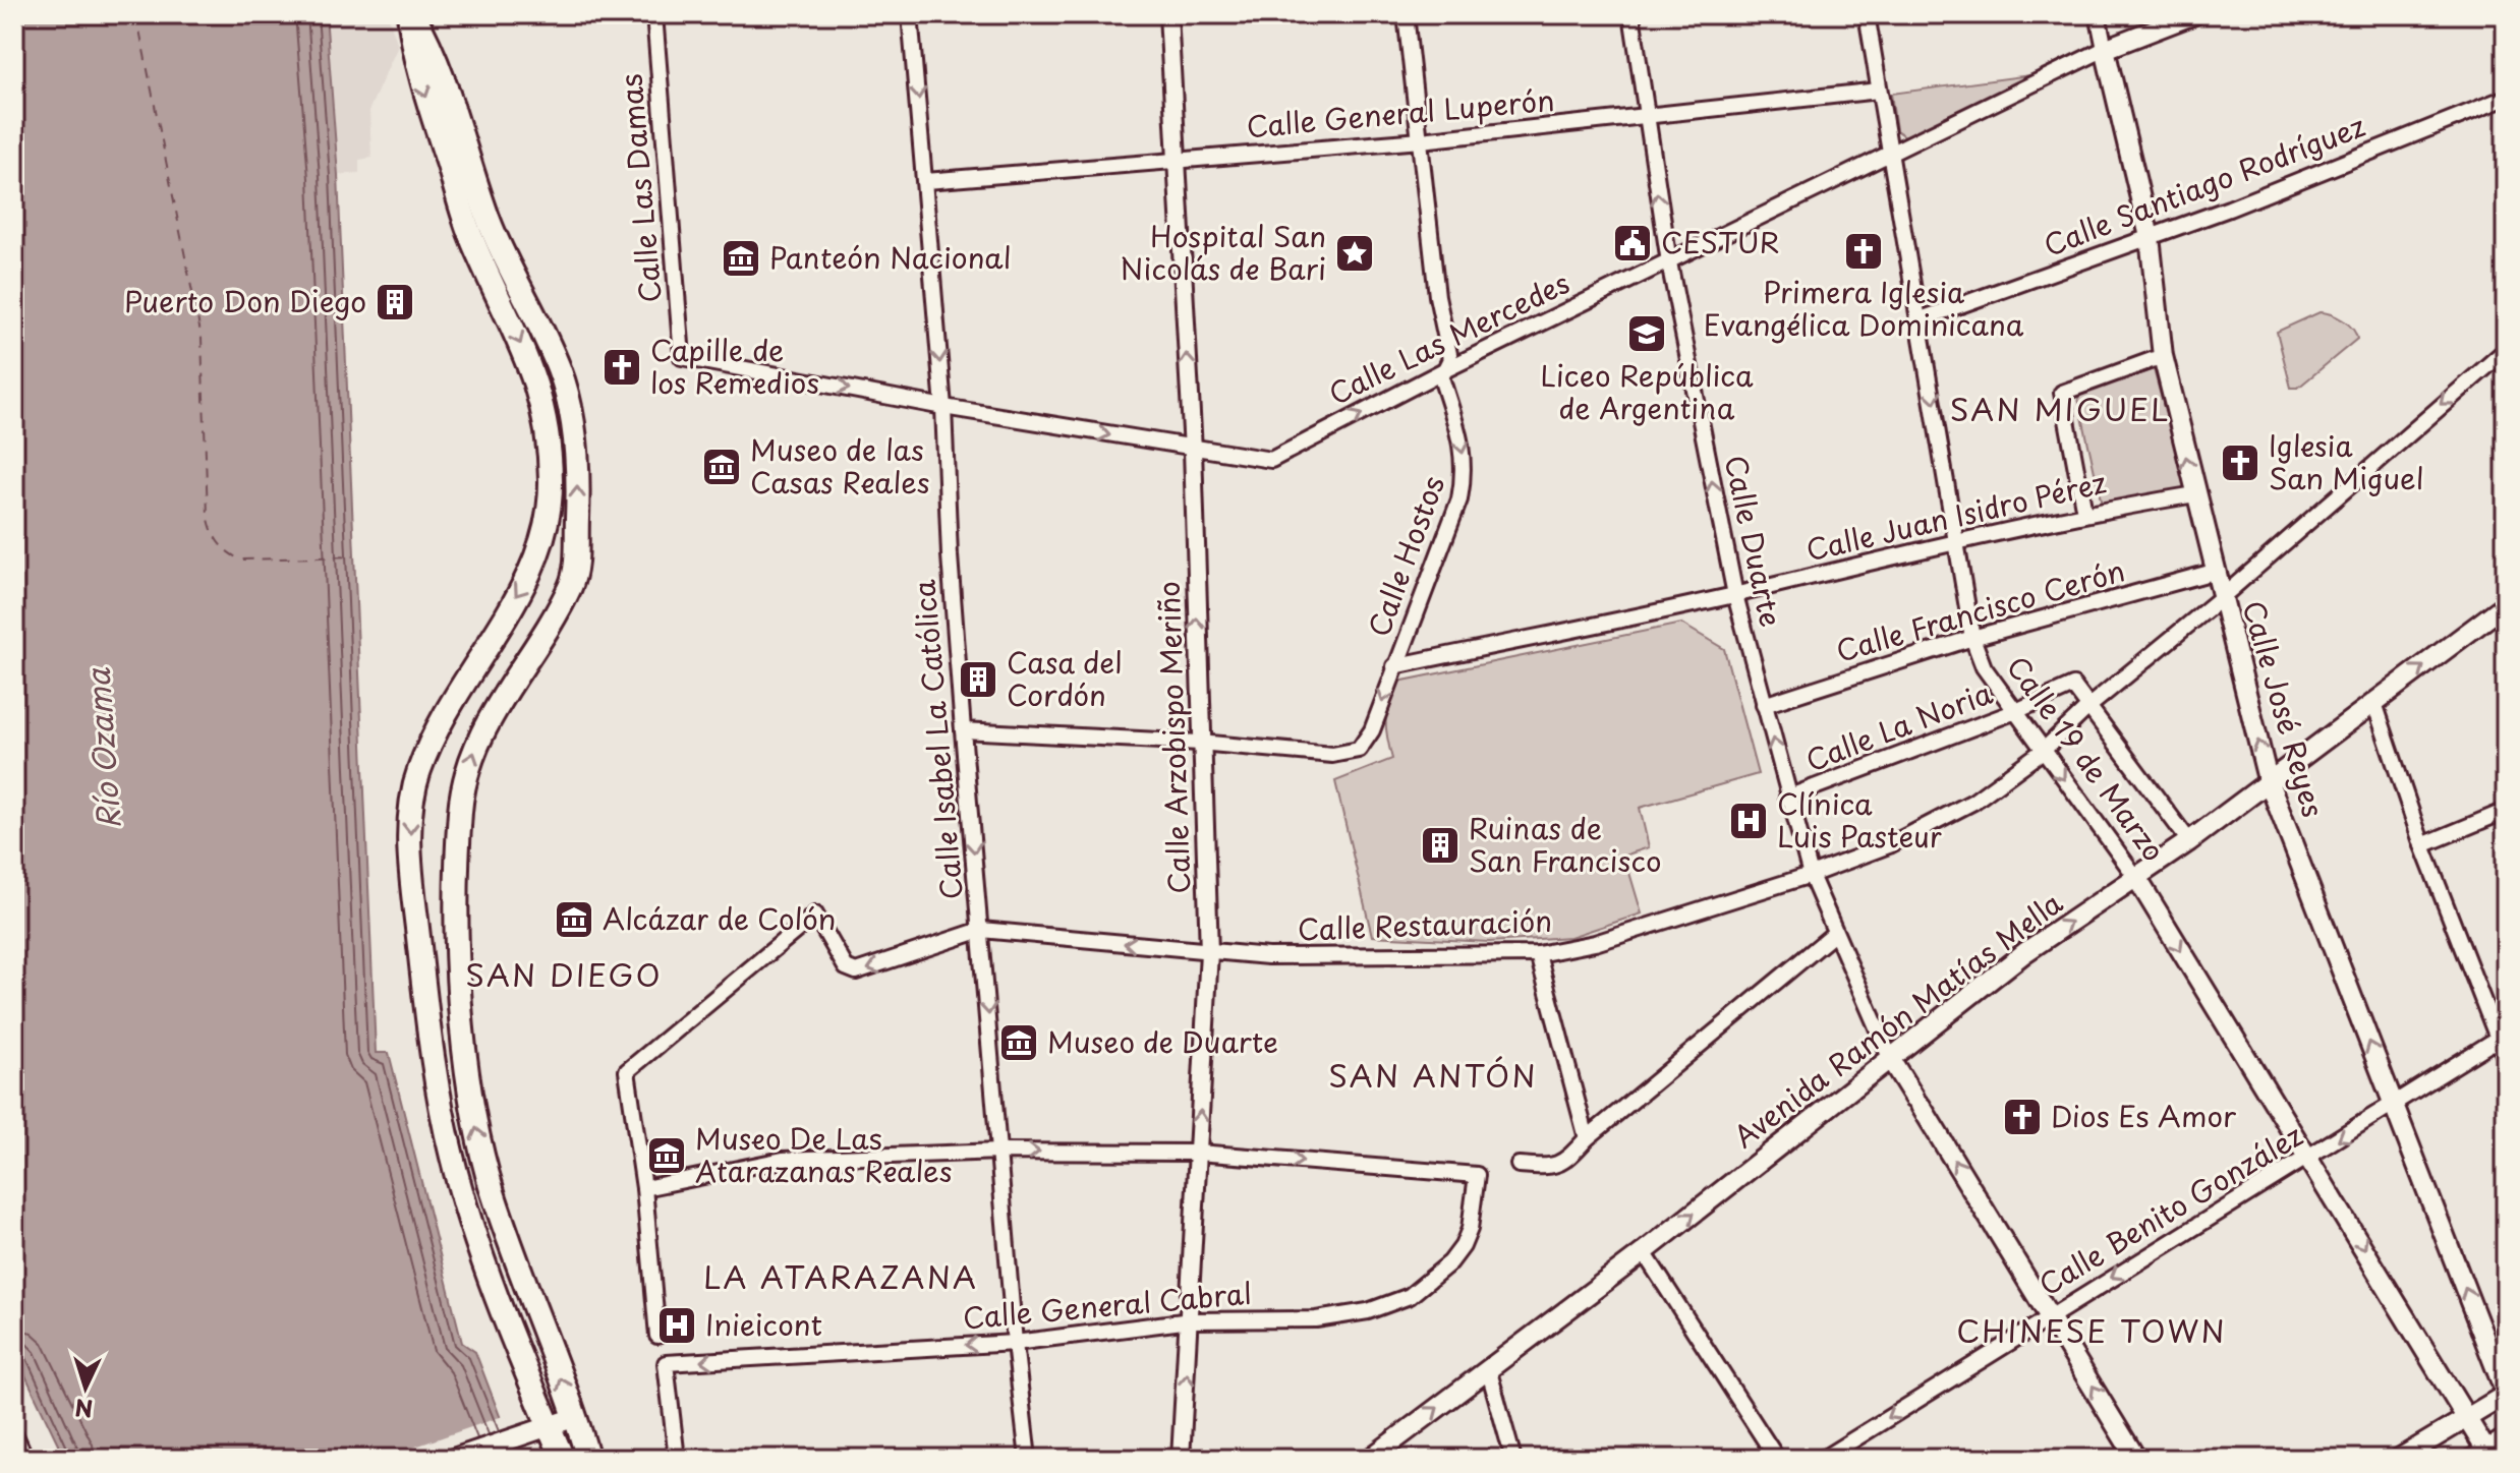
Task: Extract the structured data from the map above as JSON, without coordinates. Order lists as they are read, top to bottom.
{
  "streets": {
    "main road": [
      "Calle Las Mercedes",
      "Calle José Reyes",
      "Calle 19 de Marzo",
      "Avenida Ramón Matías Mella"
    ],
    "street": [
      "Calle General Luperón",
      "Calle Santiago Rodríguez",
      "Calle Las Damas",
      "Calle Juan Isidro Pérez",
      "Calle Duarte",
      "Calle Hostos",
      "Calle Francisco Cerón",
      "Calle La Noria",
      "Calle Arzobispo Meriño",
      "Calle Isabel La Católica",
      "Calle Restauración",
      "Calle Benito González",
      "Calle General Cabral"
    ]
  },
  "crossings": [
    ["Calle General Luperón", "Calle Duarte"],
    ["Calle General Luperón", "Calle Hostos"],
    ["Calle General Luperón", "Calle Arzobispo Meriño"],
    ["Calle General Luperón", "Calle Isabel La Católica"],
    ["Calle General Luperón", "Calle 19 de Marzo"],
    ["Calle Santiago Rodríguez", "Calle José Reyes"],
    ["Calle Santiago Rodríguez", "Calle 19 de Marzo"],
    ["Calle Las Damas", "Calle Las Mercedes"],
    ["Calle Las Mercedes", "Calle Duarte"],
    ["Calle Las Mercedes", "Calle Hostos"],
    ["Calle Las Mercedes", "Calle José Reyes"],
    ["Calle Las Mercedes", "Calle Arzobispo Meriño"],
    ["Calle Las Mercedes", "Calle Isabel La Católica"],
    ["Calle Las Mercedes", "Calle 19 de Marzo"],
    ["Calle Juan Isidro Pérez", "Calle Duarte"],
    ["Calle Juan Isidro Pérez", "Calle Hostos"],
    ["Calle Juan Isidro Pérez", "Calle José Reyes"],
    ["Calle Juan Isidro Pérez", "Calle 19 de Marzo"],
    ["Calle Duarte", "Calle Francisco Cerón"],
    ["Calle Duarte", "Calle La Noria"],
    ["Calle Duarte", "Calle Restauración"],
    ["Calle Duarte", "Avenida Ramón Matías Mella"],
    ["Calle Hostos", "Calle Arzobispo Meriño"],
    ["Calle Francisco Cerón", "Calle José Reyes"],
    ["Calle Francisco Cerón", "Calle 19 de Marzo"],
    ["Calle José Reyes", "Calle Restauración"],
    ["Calle José Reyes", "Avenida Ramón Matías Mella"],
    ["Calle José Reyes", "Calle Benito González"],
    ["Calle La Noria", "Calle 19 de Marzo"],
    ["Calle La Noria", "Calle Restauración"],
    ["Calle Arzobispo Meriño", "Calle Restauración"],
    ["Calle Arzobispo Meriño", "Calle General Cabral"],
    ["Calle Isabel La Católica", "Calle Restauración"],
    ["Calle Isabel La Católica", "Calle General Cabral"],
    ["Calle 19 de Marzo", "Calle Restauración"],
    ["Calle 19 de Marzo", "Avenida Ramón Matías Mella"],
    ["Calle 19 de Marzo", "Calle Benito González"]
  ],
  "one_way": [
    "Calle Las Mercedes",
    "Calle Duarte",
    "Calle Arzobispo Meriño",
    "Calle Isabel La Católica",
    "Calle 19 de Marzo",
    "Avenida Ramón Matías Mella",
    "Calle Benito González"
  ],
  "districts": [
    "SAN MIGUEL",
    "SAN DIEGO",
    "SAN ANTÓN",
    "LA ATARAZANA",
    "CHINESE TOWN"
  ],
  "water": ["Río Ozama"],
  "places": {
    "public building": ["CESTUR"],
    "church": [
      "Primera Iglesia Evangélica Dominicana",
      "Capille de los Remedios",
      "Iglesia San Miguel",
      "Dios Es Amor"
    ],
    "place": ["Hospital San Nicolás de Bari"],
    "museum": [
      "Panteón Nacional",
      "Museo de las Casas Reales",
      "Alcázar de Colón",
      "Museo de Duarte",
      "Museo De Las Atarazanas Reales"
    ],
    "building": ["Puerto Don Diego", "Casa del Cordón", "Ruinas de San Francisco"],
    "school or university": ["Liceo República de Argentina"],
    "hospital": ["Clínica Luis Pasteur", "Inieicont"]
  },
  "north": "bottom"
}
